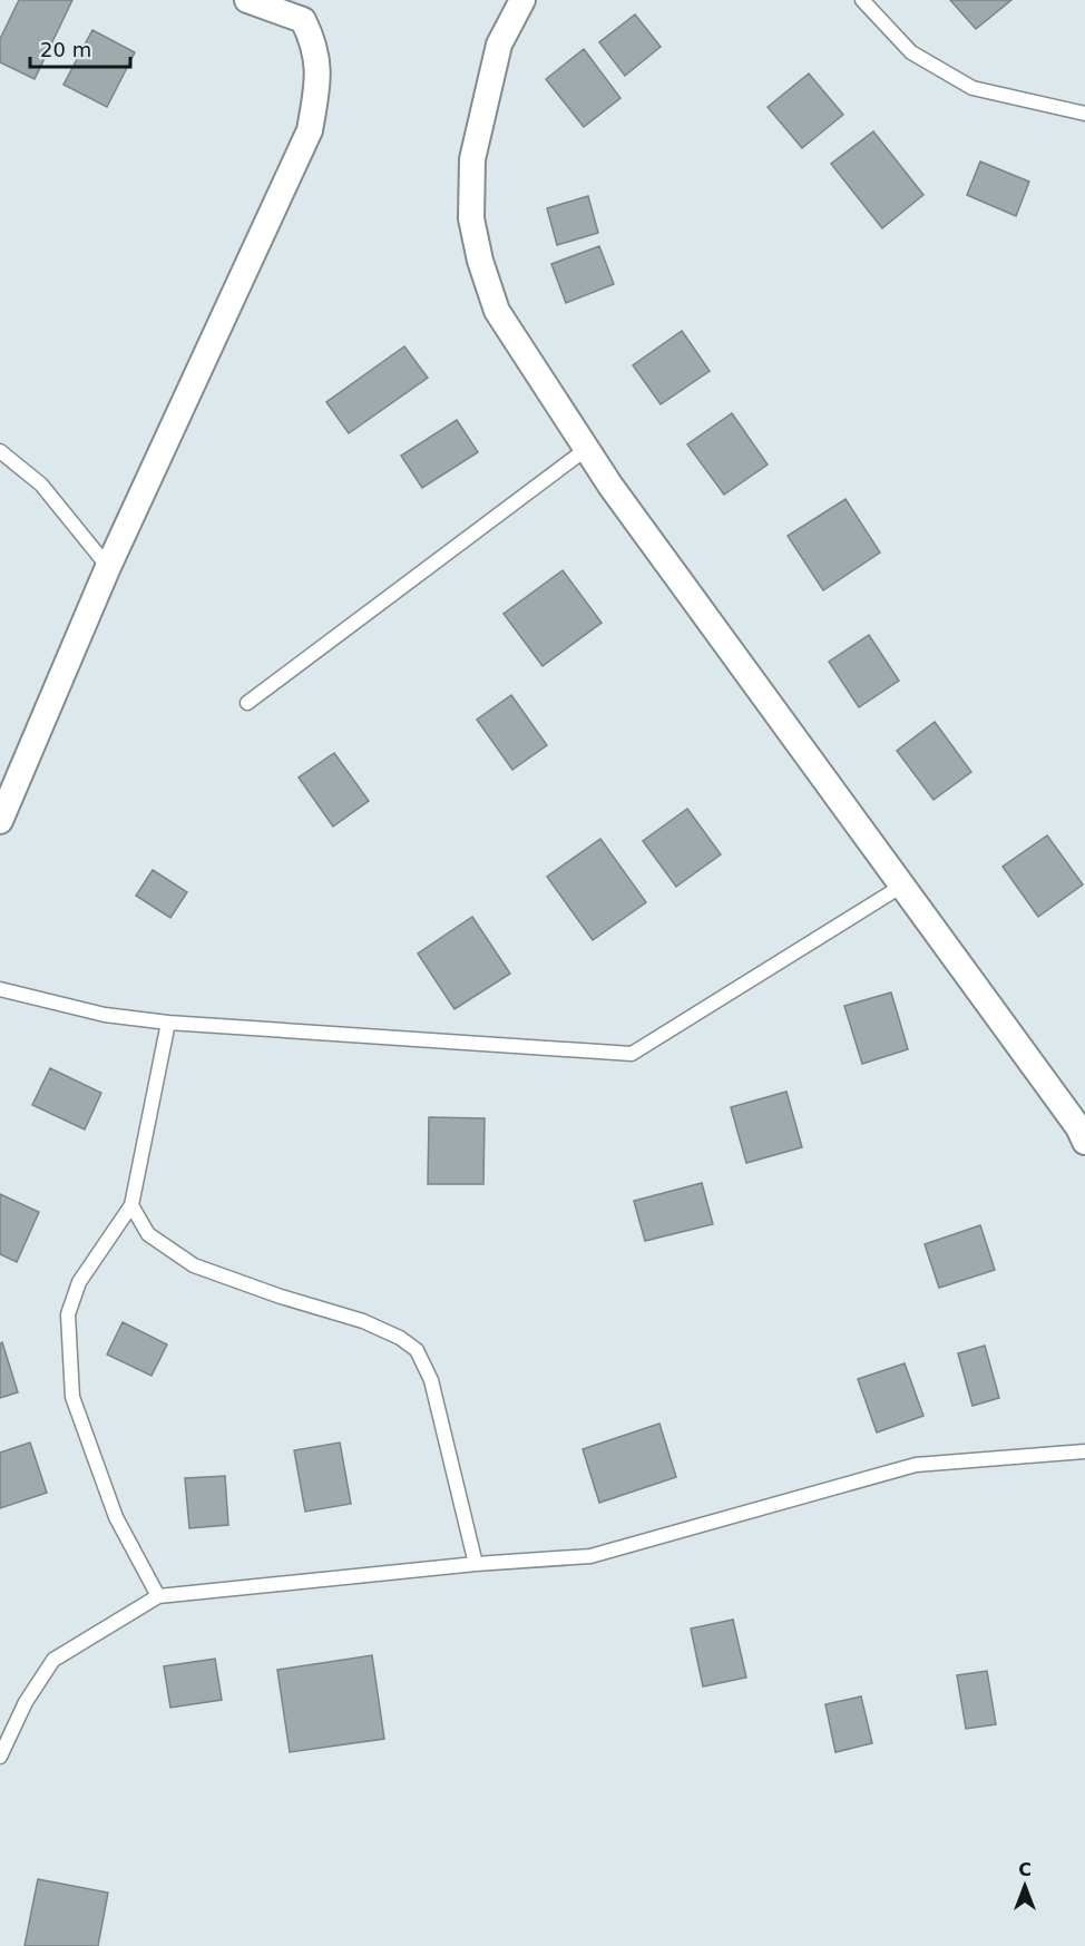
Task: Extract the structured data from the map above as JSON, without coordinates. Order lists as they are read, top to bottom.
{
  "scale_bar": "20 m",
  "north": "top"
}
